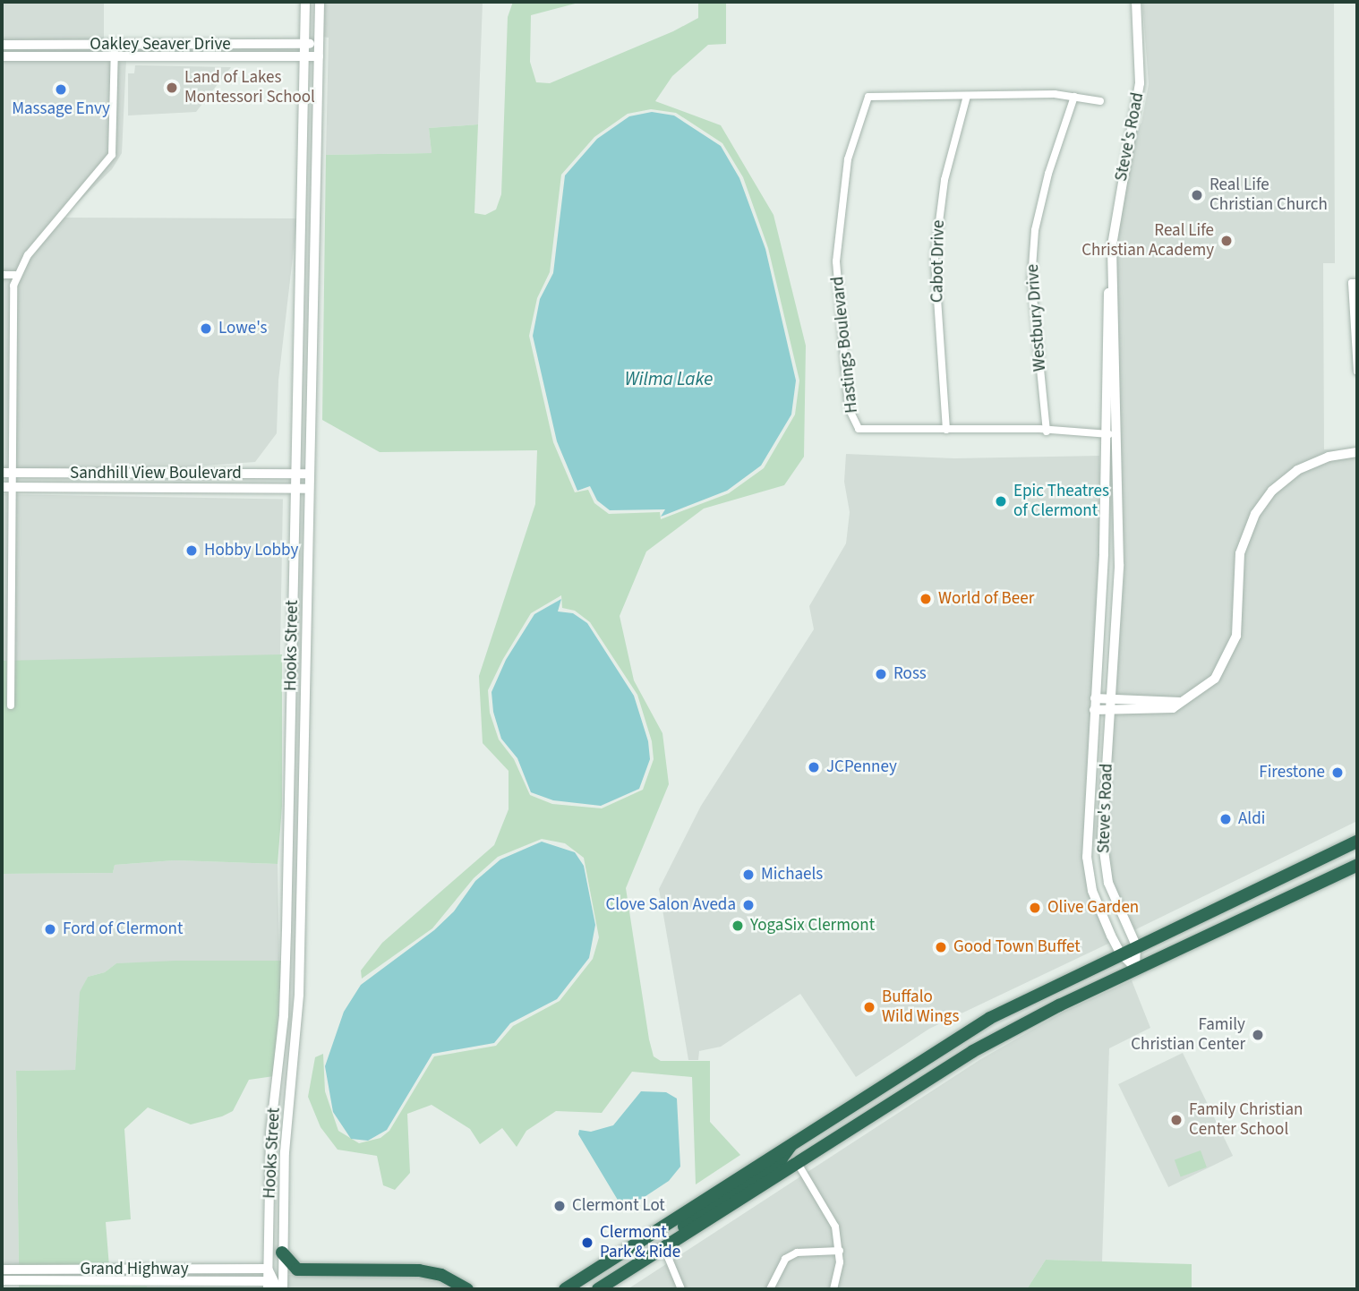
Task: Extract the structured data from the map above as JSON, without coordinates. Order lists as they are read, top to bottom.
{
  "streets": {
    "street": [
      "Oakley Seaver Drive",
      "Steve's Road",
      "Cabot Drive",
      "Westbury Drive",
      "Hastings Boulevard",
      "Sandhill View Boulevard",
      "Hooks Street",
      "Grand Highway"
    ]
  },
  "crossings": [
    ["Oakley Seaver Drive", "Hooks Street"],
    ["Steve's Road", "Hastings Boulevard"],
    ["Cabot Drive", "Hastings Boulevard"],
    ["Westbury Drive", "Hastings Boulevard"],
    ["Sandhill View Boulevard", "Hooks Street"],
    ["Hooks Street", "Grand Highway"]
  ],
  "water": ["Wilma Lake"],
  "places": [
    "Land of Lakes Montessori School",
    "Massage Envy",
    "Real Life Christian Church",
    "Real Life Christian Academy",
    "Lowe's",
    "Epic Theatres of Clermont",
    "Hobby Lobby",
    "World of Beer",
    "Ross",
    "JCPenney",
    "Firestone",
    "Aldi",
    "Michaels",
    "Clove Salon Aveda",
    "Olive Garden",
    "YogaSix Clermont",
    "Ford of Clermont",
    "Good Town Buffet",
    "Buffalo Wild Wings",
    "Family Christian Center",
    "Family Christian Center School",
    "Clermont Lot",
    "Clermont Park & Ride"
  ]
}
